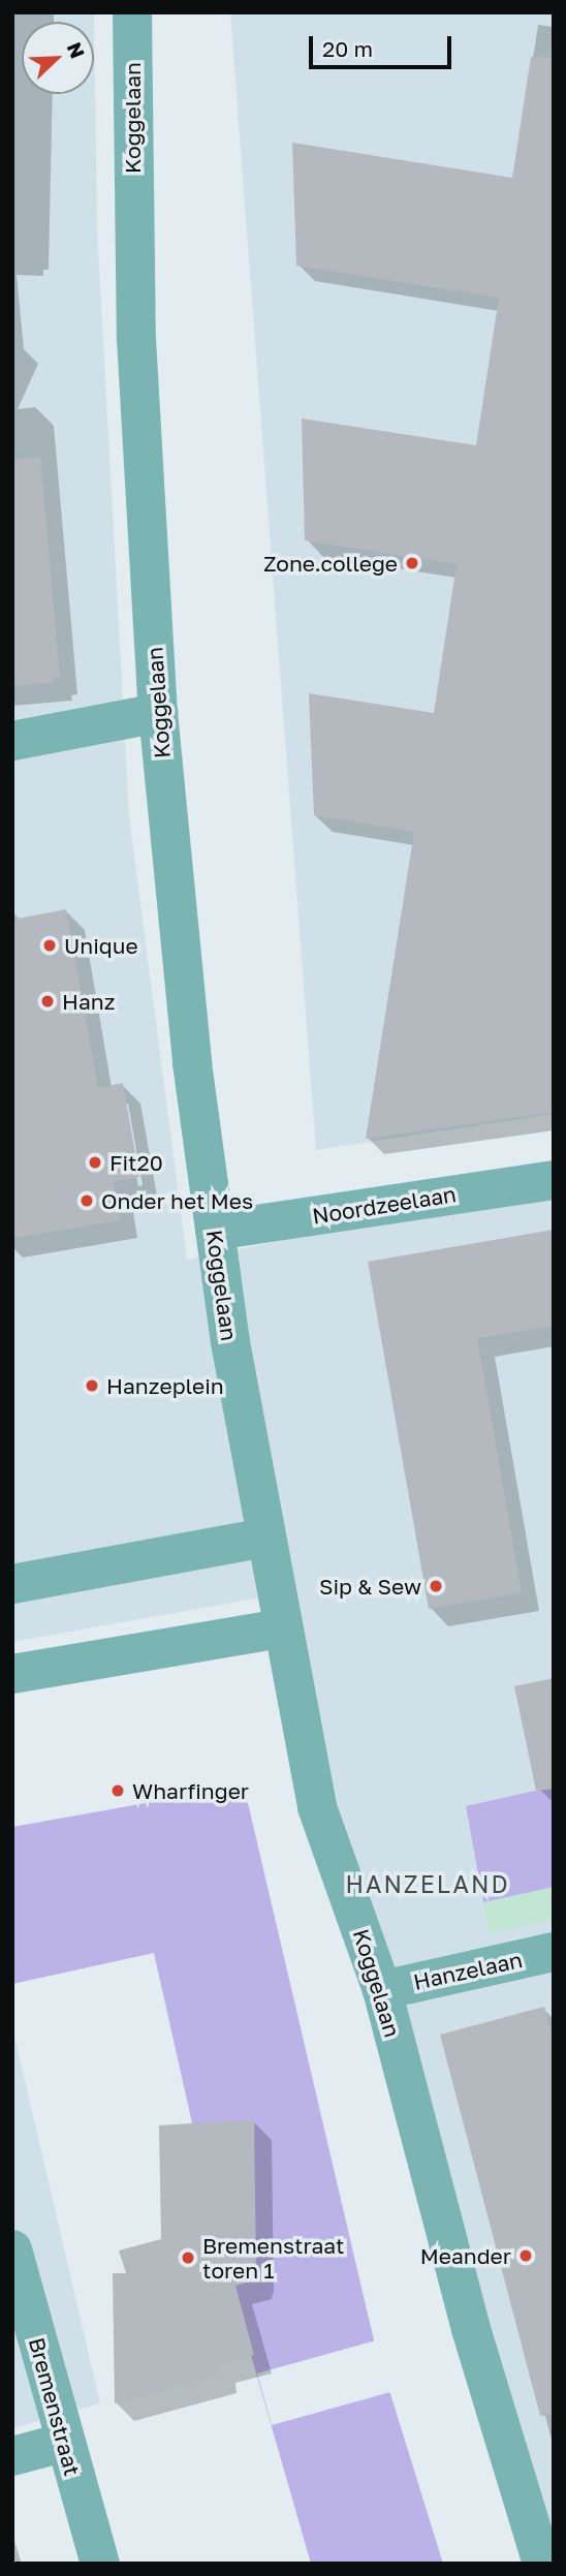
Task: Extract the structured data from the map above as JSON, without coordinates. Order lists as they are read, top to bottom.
{
  "streets": {
    "street": [
      "Koggelaan",
      "Noordzeelaan",
      "Hanzelaan",
      "Bremenstraat"
    ]
  },
  "crossings": [
    ["Koggelaan", "Noordzeelaan"],
    ["Koggelaan", "Hanzelaan"]
  ],
  "districts": ["HANZELAND"],
  "places": [
    "Zone.college",
    "Unique",
    "Hanz",
    "Fit20",
    "Onder het Mes",
    "Hanzeplein",
    "Sip & Sew",
    "Wharfinger",
    "Meander",
    "Bremenstraat toren 1"
  ],
  "scale_bar": "20 m",
  "north": "top right"
}
